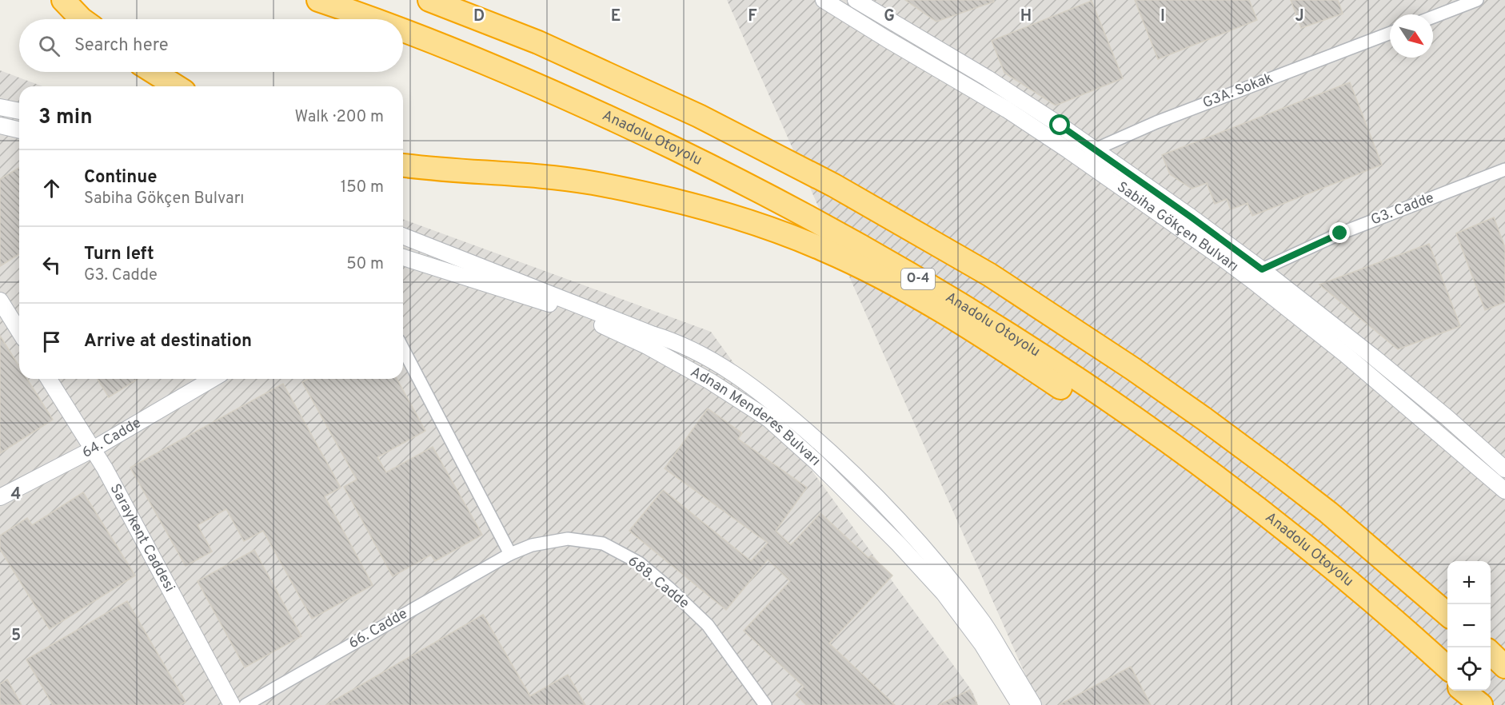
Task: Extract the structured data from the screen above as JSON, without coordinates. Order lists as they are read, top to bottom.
{
  "streets": {
    "highway": ["Anadolu Otoyolu", "O-4"],
    "street": [
      "G3A. Sokak",
      "G3. Cadde",
      "Sabiha Gökçen Bulvarı",
      "Adnan Menderes Bulvarı",
      "64. Cadde",
      "Saraykent Caddesi",
      "688. Cadde",
      "66. Cadde"
    ]
  },
  "crossings": [
    ["G3A. Sokak", "Sabiha Gökçen Bulvarı"],
    ["G3. Cadde", "Sabiha Gökçen Bulvarı"],
    ["64. Cadde", "Saraykent Caddesi"],
    ["688. Cadde", "66. Cadde"]
  ],
  "north": "bottom right",
  "page": {
    "search": "Search here",
    "heading": ["3 min", "Walk · 200 m"],
    "list": [
      ["Continue", "Sabiha Gökçen Bulvarı", "150 m"],
      ["Turn left", "G3. Cadde", "50 m"],
      "Arrive at destination"
    ],
    "map_buttons": ["+", "−"]
  },
  "grid": {
    "columns": [
      "D",
      "E",
      "F",
      "G",
      "H",
      "I",
      "J"
    ],
    "rows": ["4", "5"]
  }
}
